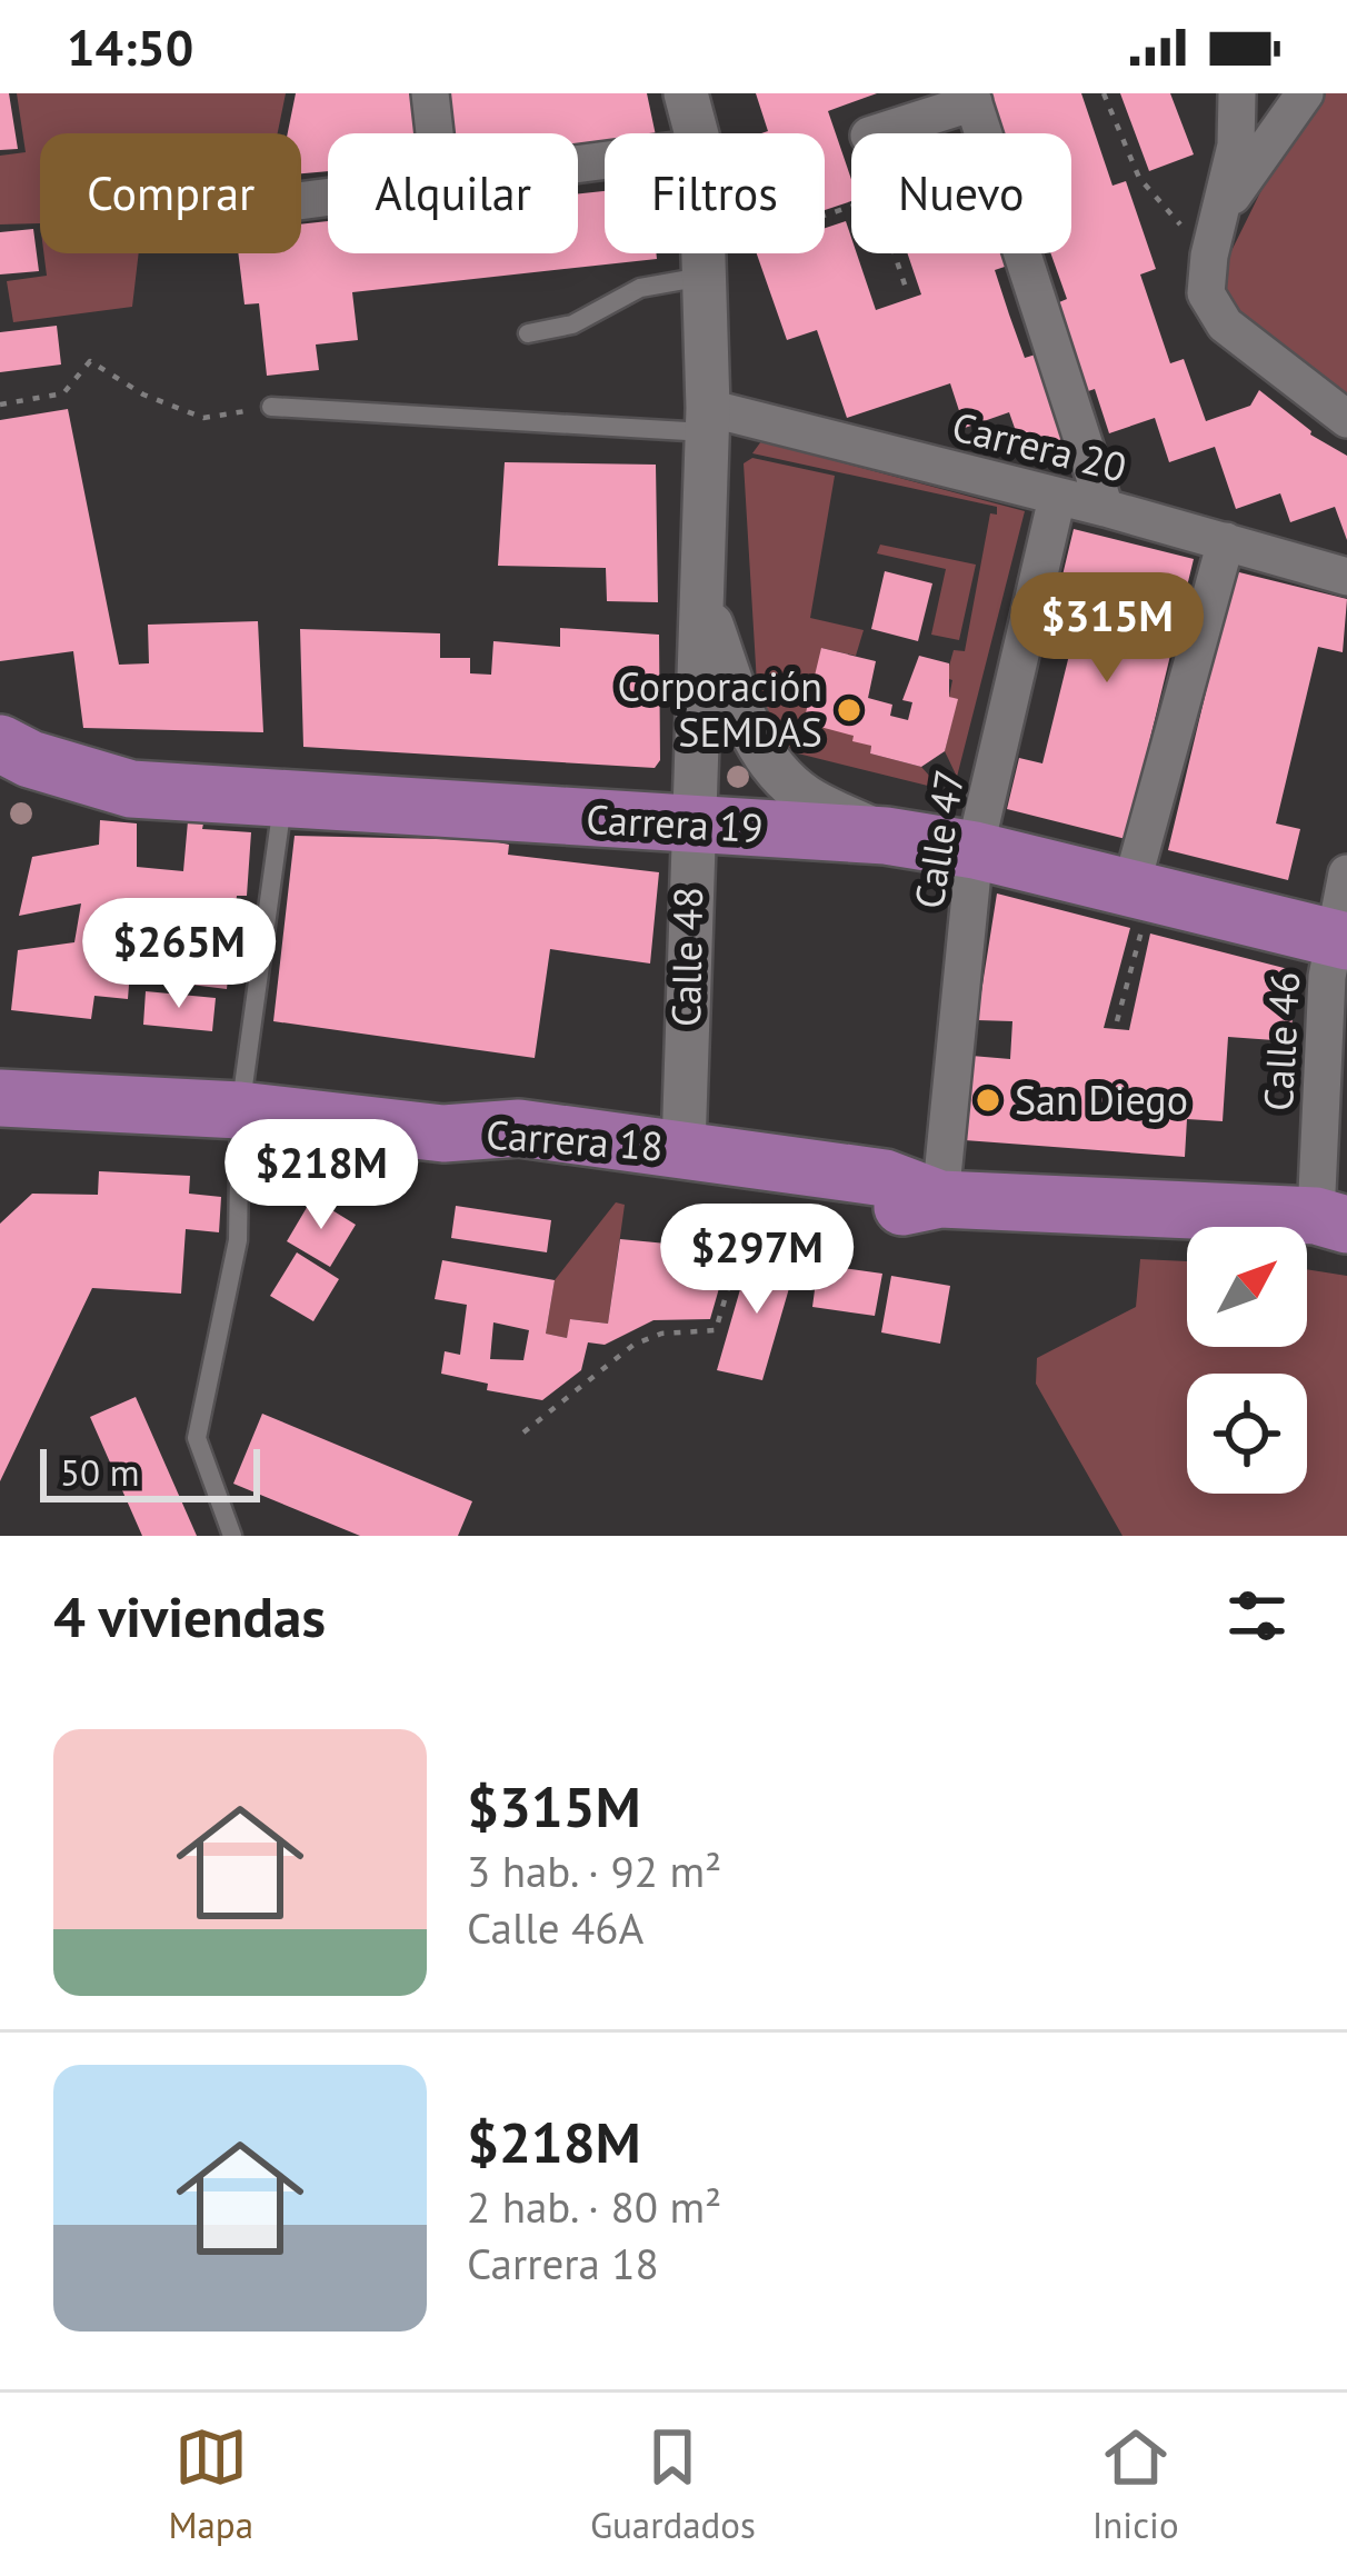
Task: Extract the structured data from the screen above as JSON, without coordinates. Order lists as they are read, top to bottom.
{
  "streets": {
    "main road": ["Carrera 19", "Carrera 18"],
    "street": [
      "Carrera 20",
      "Calle 47",
      "Calle 48",
      "Calle 46"
    ]
  },
  "crossings": [
    ["Carrera 20", "Calle 47"],
    ["Carrera 20", "Calle 48"],
    ["Carrera 19", "Calle 47"],
    ["Carrera 19", "Calle 48"],
    ["Carrera 19", "Calle 46"],
    ["Calle 47", "Carrera 18"],
    ["Calle 48", "Carrera 18"],
    ["Calle 46", "Carrera 18"]
  ],
  "places": ["Corporación SEMDAS", "San Diego"],
  "scale_bar": "50 m",
  "north": "top right",
  "page": {
    "status": "14:50",
    "chip": [
      "Comprar",
      "Alquilar",
      "Filtros",
      "Nuevo"
    ],
    "price": [
      "$315M",
      "$265M",
      "$218M",
      "$297M"
    ],
    "scale": "50 m",
    "heading": "4 viviendas",
    "list": [
      {
        "name": "$315M",
        "note": "3 hab. · 92 m² · Calle 46A"
      },
      {
        "name": "$218M",
        "note": "2 hab. · 80 m² · Carrera 18"
      }
    ],
    "tabs": ["Mapa", "Guardados", "Inicio"]
  }
}
